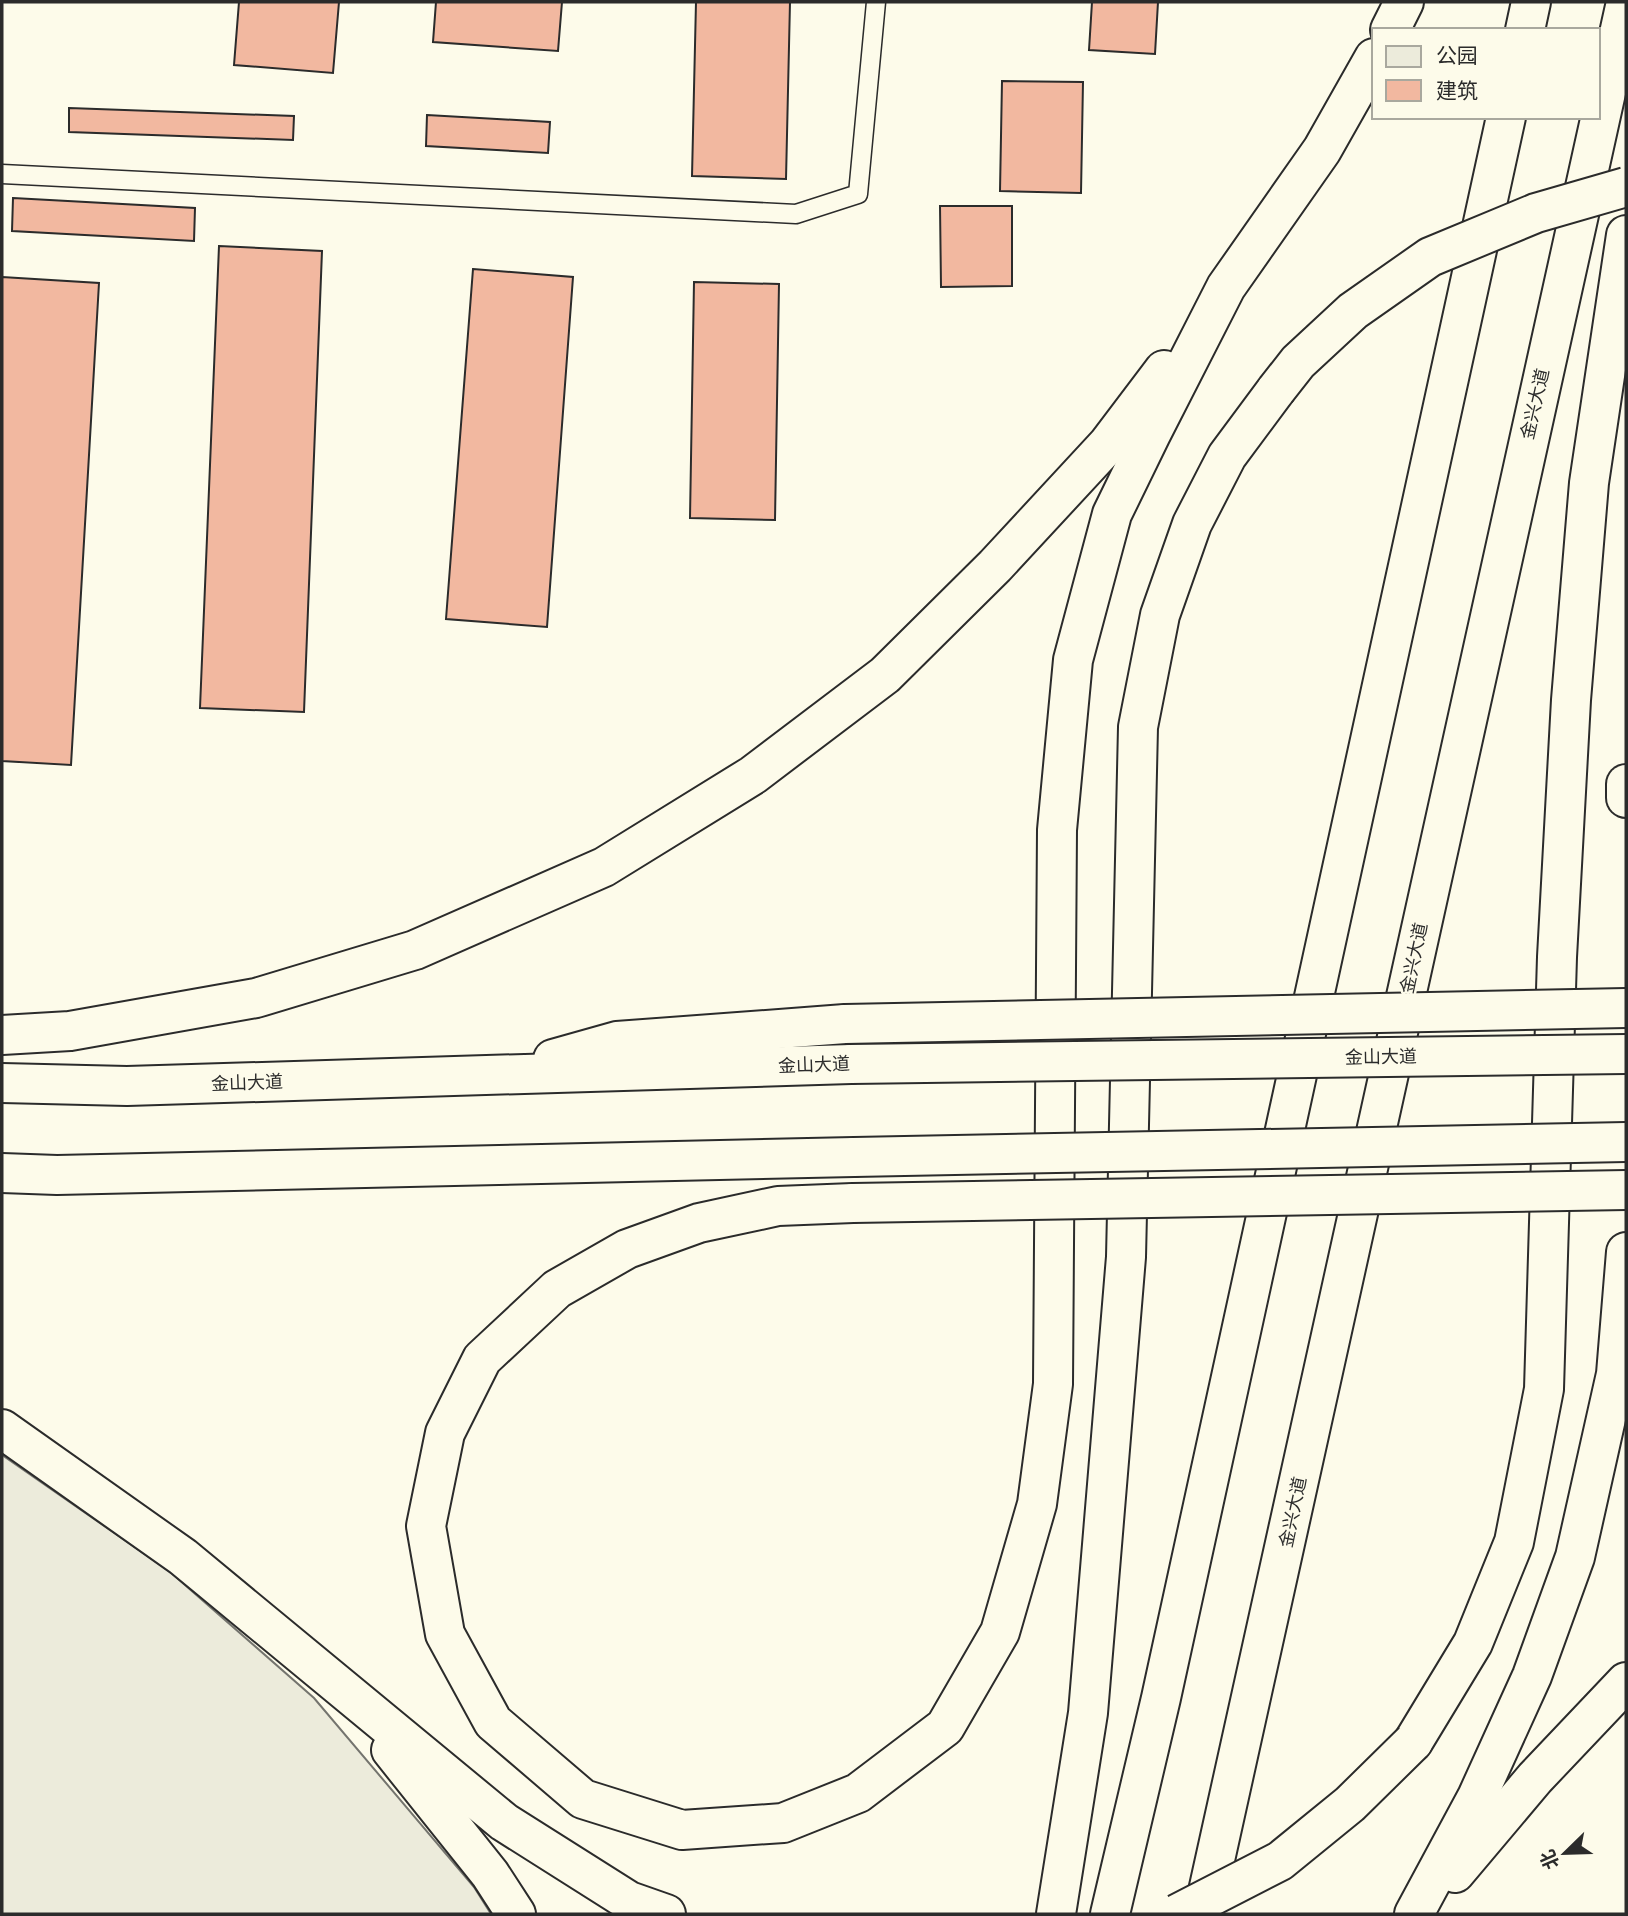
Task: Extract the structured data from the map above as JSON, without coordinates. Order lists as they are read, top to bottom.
{
  "streets": {
    "highway": ["金兴大道", "金山大道"]
  },
  "legend": ["公园", "建筑"],
  "north": "bottom left"
}
